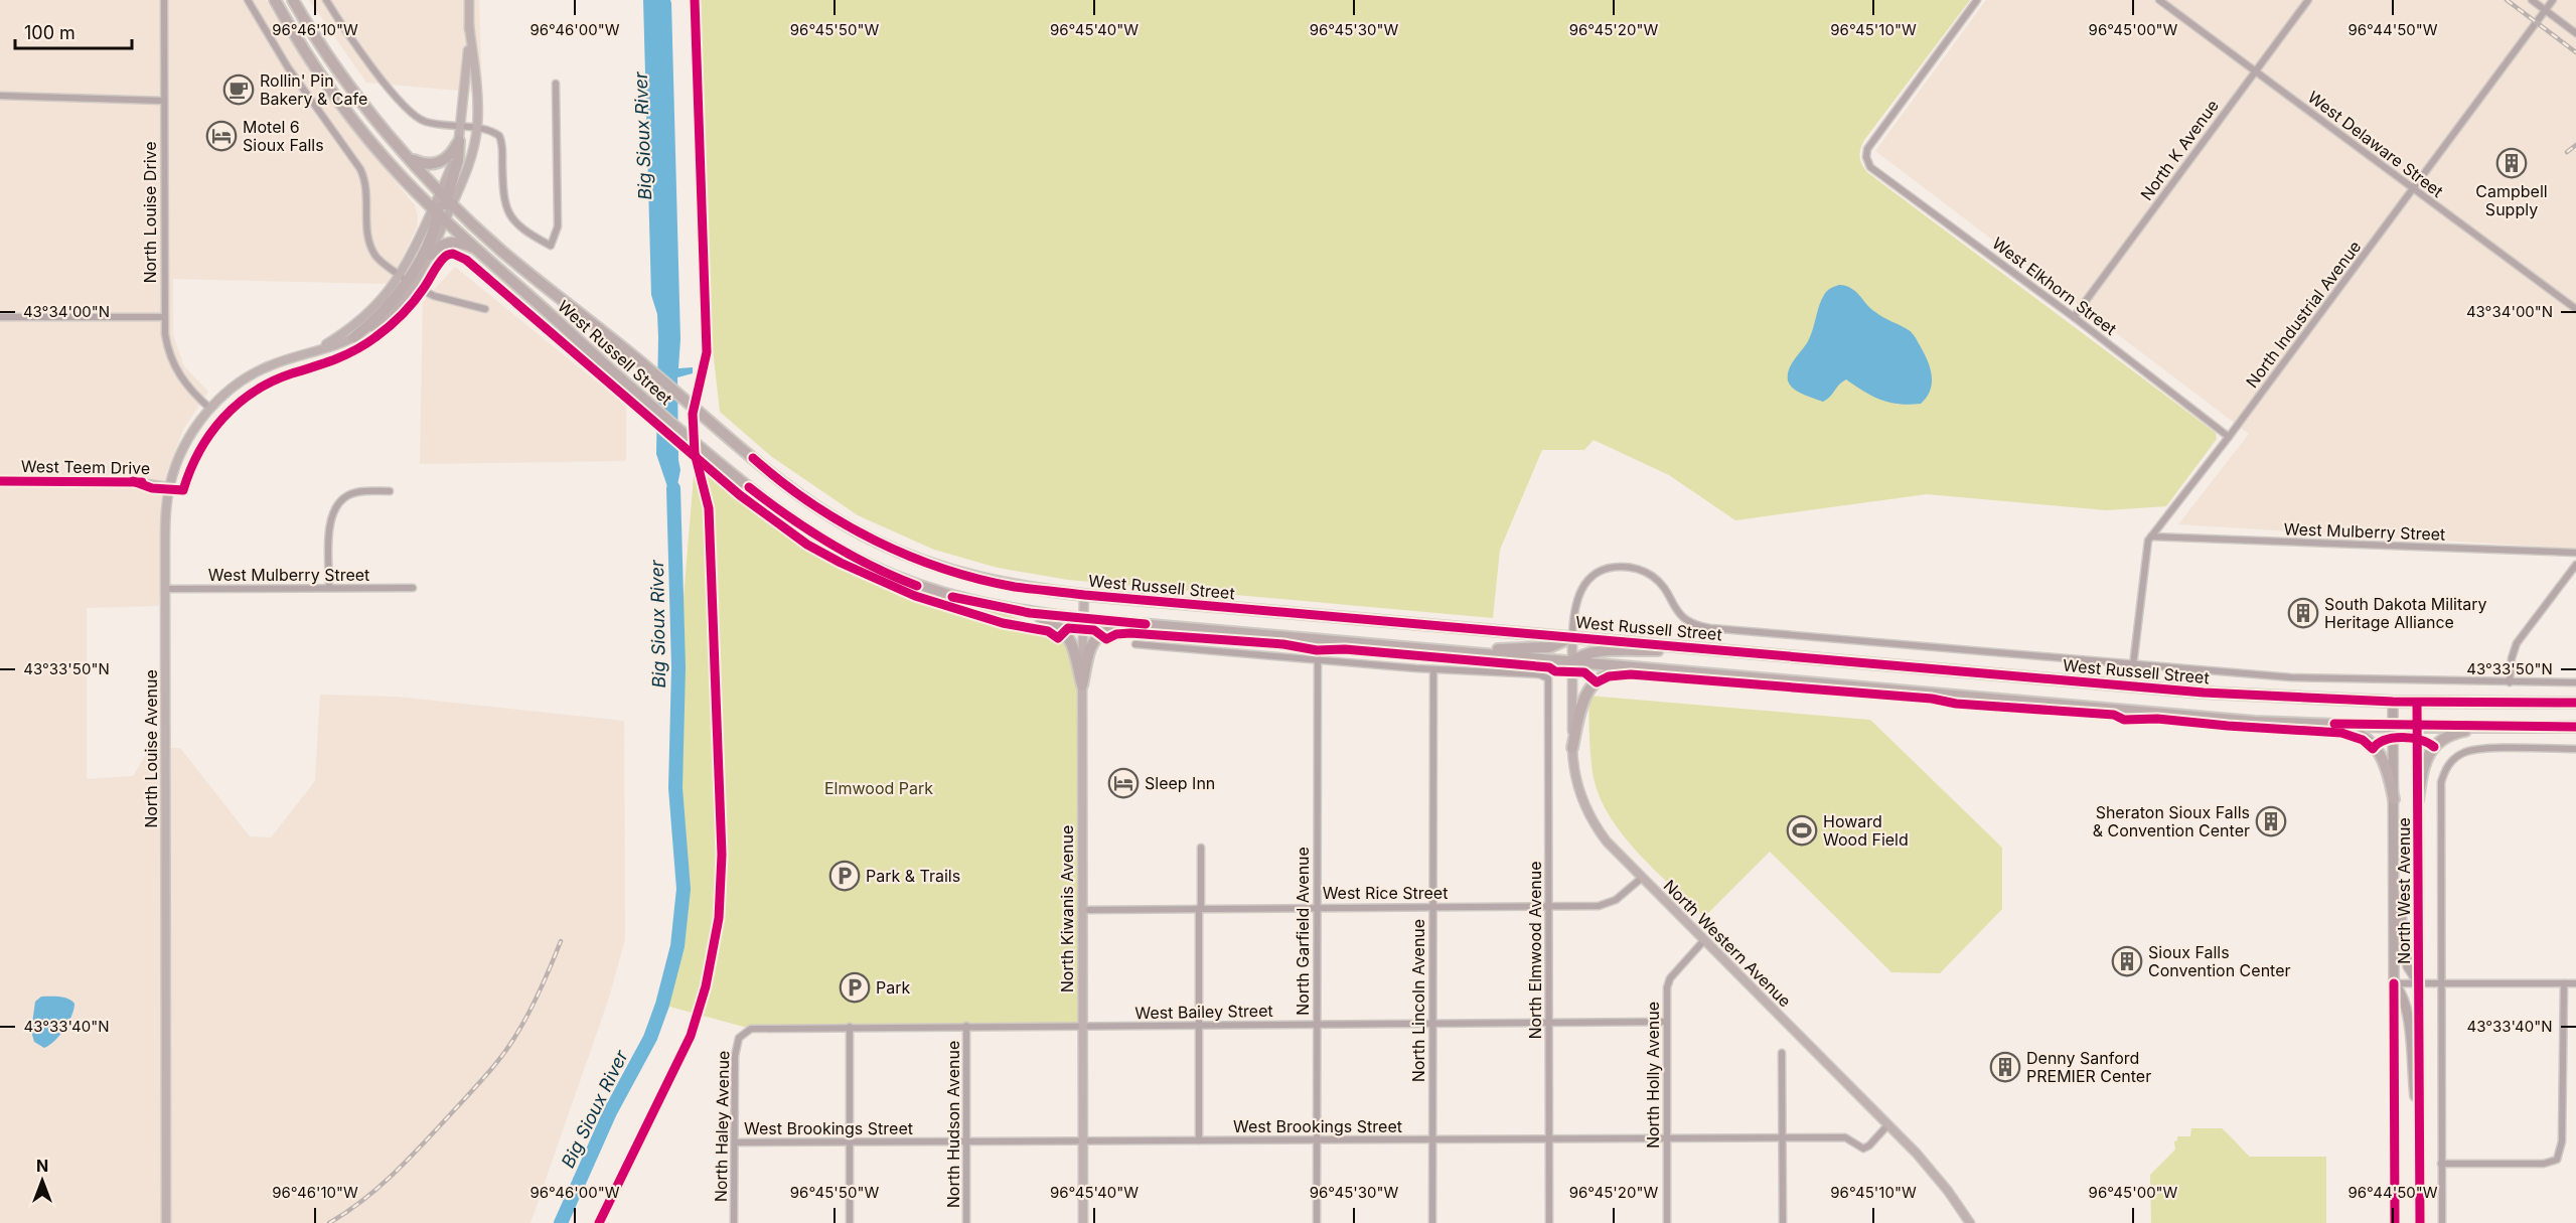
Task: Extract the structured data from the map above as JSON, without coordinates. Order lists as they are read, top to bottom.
{
  "streets": {
    "highway": ["West Russell Street"],
    "main road": ["North West Avenue"],
    "street": [
      "West Delaware Street",
      "North K Avenue",
      "North Louise Drive",
      "West Elkhorn Street",
      "North Industrial Avenue",
      "West Teem Drive",
      "West Mulberry Street",
      "North Louise Avenue",
      "West Rice Street",
      "North Kiwanis Avenue",
      "North Garfield Avenue",
      "North Western Avenue",
      "North Elmwood Avenue",
      "North Lincoln Avenue",
      "West Bailey Street",
      "North Holly Avenue",
      "North Hudson Avenue",
      "North Haley Avenue",
      "West Brookings Street"
    ]
  },
  "crossings": [
    ["West Delaware Street", "North K Avenue"],
    ["West Delaware Street", "North Industrial Avenue"],
    ["North K Avenue", "West Elkhorn Street"],
    ["North Louise Drive", "North Louise Avenue"],
    ["West Elkhorn Street", "North Industrial Avenue"],
    ["North Industrial Avenue", "West Russell Street"],
    ["North Industrial Avenue", "West Mulberry Street"],
    ["West Russell Street", "North Louise Avenue"],
    ["West Russell Street", "North West Avenue"],
    ["West Russell Street", "North Kiwanis Avenue"],
    ["West Russell Street", "North Garfield Avenue"],
    ["West Russell Street", "North Western Avenue"],
    ["West Teem Drive", "North Louise Avenue"],
    ["West Mulberry Street", "North Louise Avenue"],
    ["West Rice Street", "North Kiwanis Avenue"],
    ["West Rice Street", "North Garfield Avenue"],
    ["West Rice Street", "North Western Avenue"],
    ["West Rice Street", "North Elmwood Avenue"],
    ["West Rice Street", "North Lincoln Avenue"],
    ["North Kiwanis Avenue", "West Bailey Street"],
    ["North Kiwanis Avenue", "West Brookings Street"],
    ["North Garfield Avenue", "West Bailey Street"],
    ["North Garfield Avenue", "West Brookings Street"],
    ["North Western Avenue", "North Holly Avenue"],
    ["North Western Avenue", "West Brookings Street"],
    ["North Elmwood Avenue", "North Lincoln Avenue"],
    ["North Elmwood Avenue", "West Bailey Street"],
    ["North Elmwood Avenue", "West Brookings Street"],
    ["North Lincoln Avenue", "West Bailey Street"],
    ["North Lincoln Avenue", "West Brookings Street"],
    ["West Bailey Street", "North Holly Avenue"],
    ["West Bailey Street", "North Hudson Avenue"],
    ["West Bailey Street", "North Haley Avenue"],
    ["North Holly Avenue", "West Brookings Street"],
    ["North Hudson Avenue", "West Brookings Street"],
    ["North Haley Avenue", "West Brookings Street"]
  ],
  "water": ["Big Sioux River"],
  "parks": ["Elmwood Park"],
  "places": {
    "cafe": ["Rollin' Pin Bakery & Cafe"],
    "hotel": ["Motel 6 Sioux Falls", "Sleep Inn"],
    "building": [
      "Campbell Supply",
      "South Dakota Military Heritage Alliance",
      "Sheraton Sioux Falls & Convention Center",
      "Sioux Falls Convention Center",
      "Denny Sanford PREMIER Center"
    ],
    "sports": ["Howard Wood Field"],
    "parking": ["Park & Trails", "Park"]
  },
  "scale_bar": "100 m",
  "north": "top",
  "coordinates": [
    "96°46'10\"W",
    "96°46'00\"W",
    "96°45'50\"W",
    "96°45'40\"W",
    "96°45'30\"W",
    "96°45'20\"W",
    "96°45'10\"W",
    "96°45'00\"W",
    "96°44'50\"W",
    "43°34'00\"N",
    "43°33'50\"N",
    "43°33'40\"N"
  ]
}
